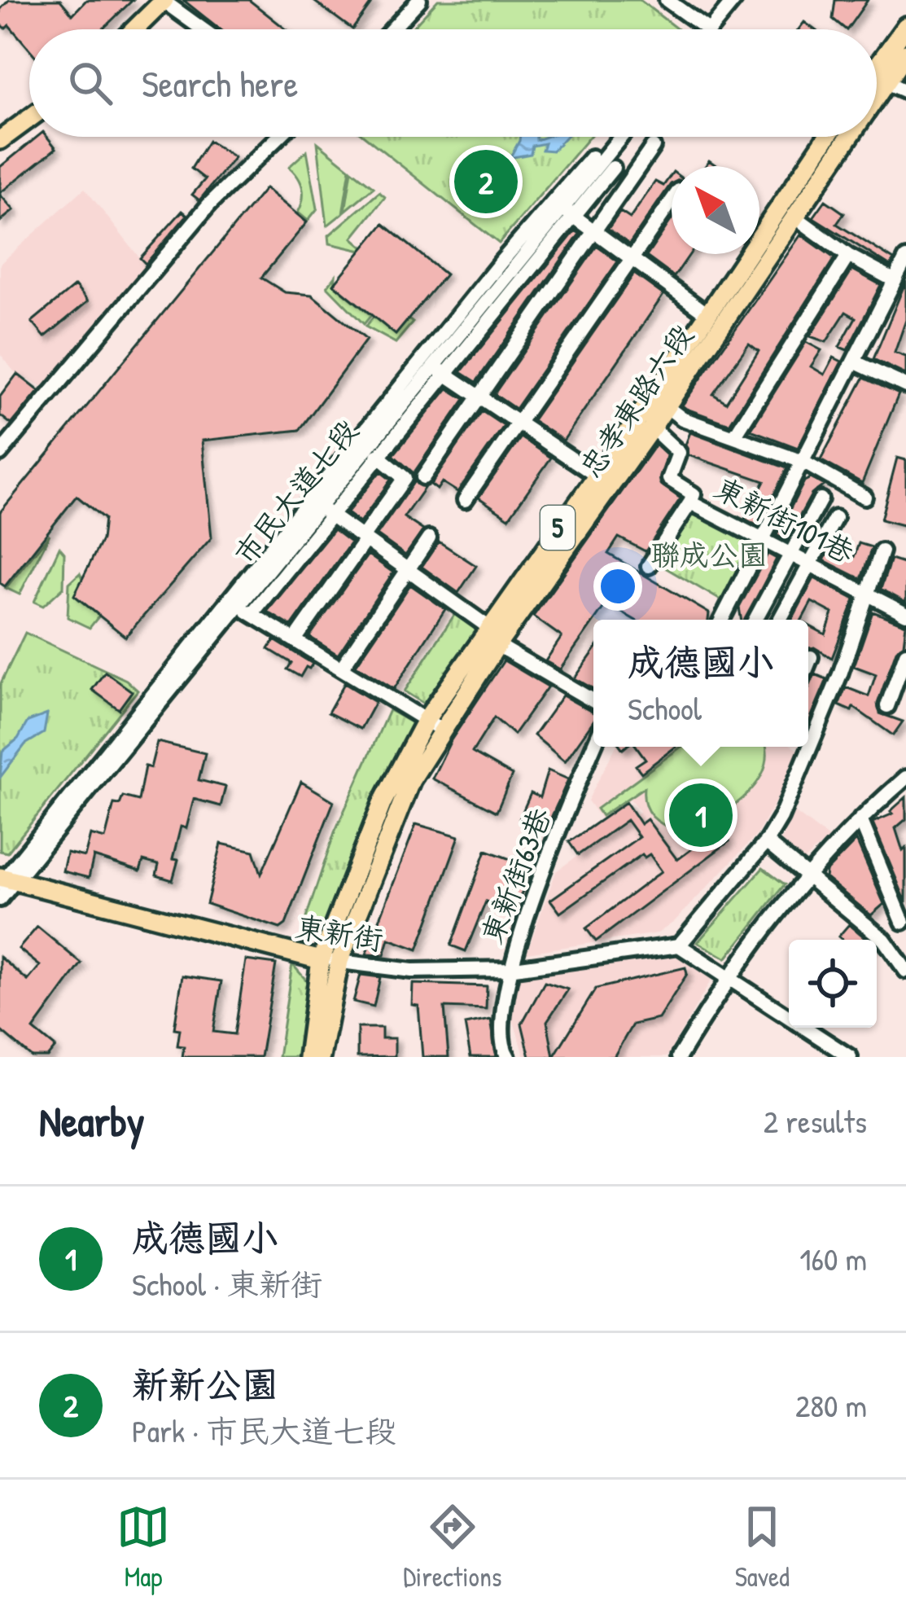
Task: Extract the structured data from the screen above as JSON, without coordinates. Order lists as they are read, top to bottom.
{
  "streets": {
    "main road": ["忠孝東路六段", "5", "東新街"],
    "street": ["市民大道七段", "東新街101巷", "東新街63巷"]
  },
  "crossings": [
    ["忠孝東路六段", "東新街"],
    ["市民大道七段", "東新街"],
    ["東新街63巷", "東新街"]
  ],
  "parks": ["聯成公園"],
  "north": "top left",
  "page": {
    "search": "Search here",
    "pins": ["2", "1"],
    "popup": ["成德國小", "School"],
    "heading": ["Nearby", "2 results"],
    "list": [
      {
        "mark": "1",
        "name": "成德國小",
        "note": "School · 東新街",
        "value": "160 m"
      },
      {
        "mark": "2",
        "name": "新新公園",
        "note": "Park · 市民大道七段",
        "value": "280 m"
      }
    ],
    "nav": ["Map", "Directions", "Saved"]
  }
}
